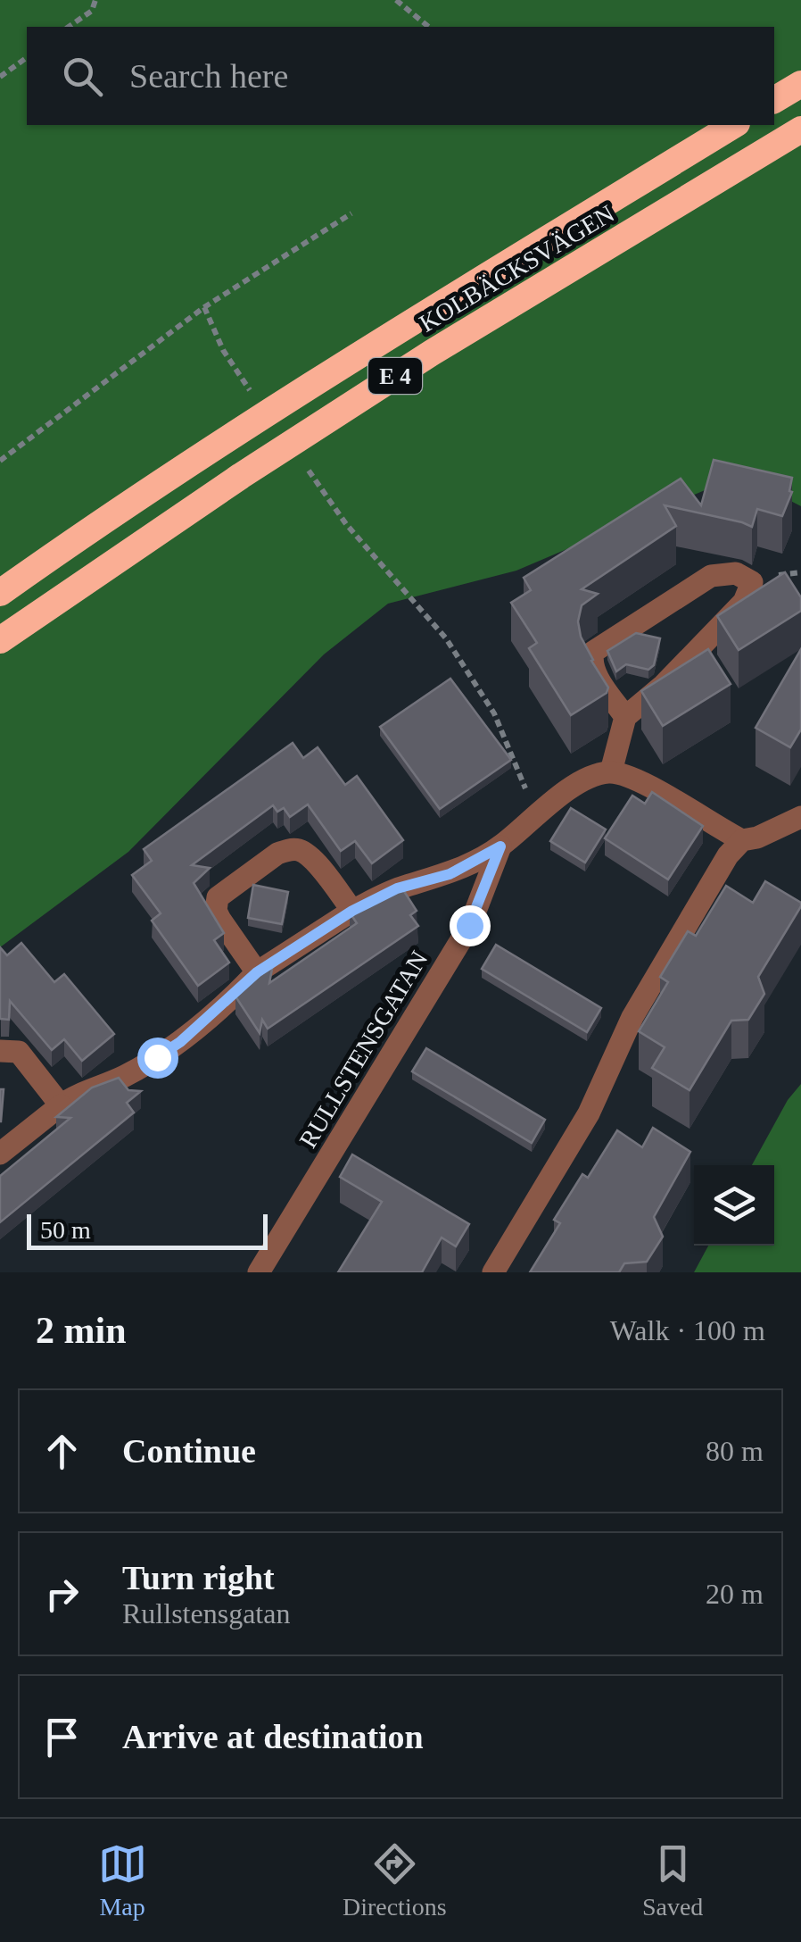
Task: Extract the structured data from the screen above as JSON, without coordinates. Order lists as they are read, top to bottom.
{
  "streets": {
    "highway": ["KOLBÄCKSVÄGEN", "E 4"],
    "street": ["RULLSTENSGATAN"]
  },
  "scale_bar": "50 m",
  "page": {
    "search": "Search here",
    "scale": "50 m",
    "heading": ["2 min", "Walk · 100 m"],
    "list": [
      ["Continue", "80 m"],
      ["Turn right", "Rullstensgatan", "20 m"],
      "Arrive at destination"
    ],
    "nav": ["Map", "Directions", "Saved"]
  }
}
